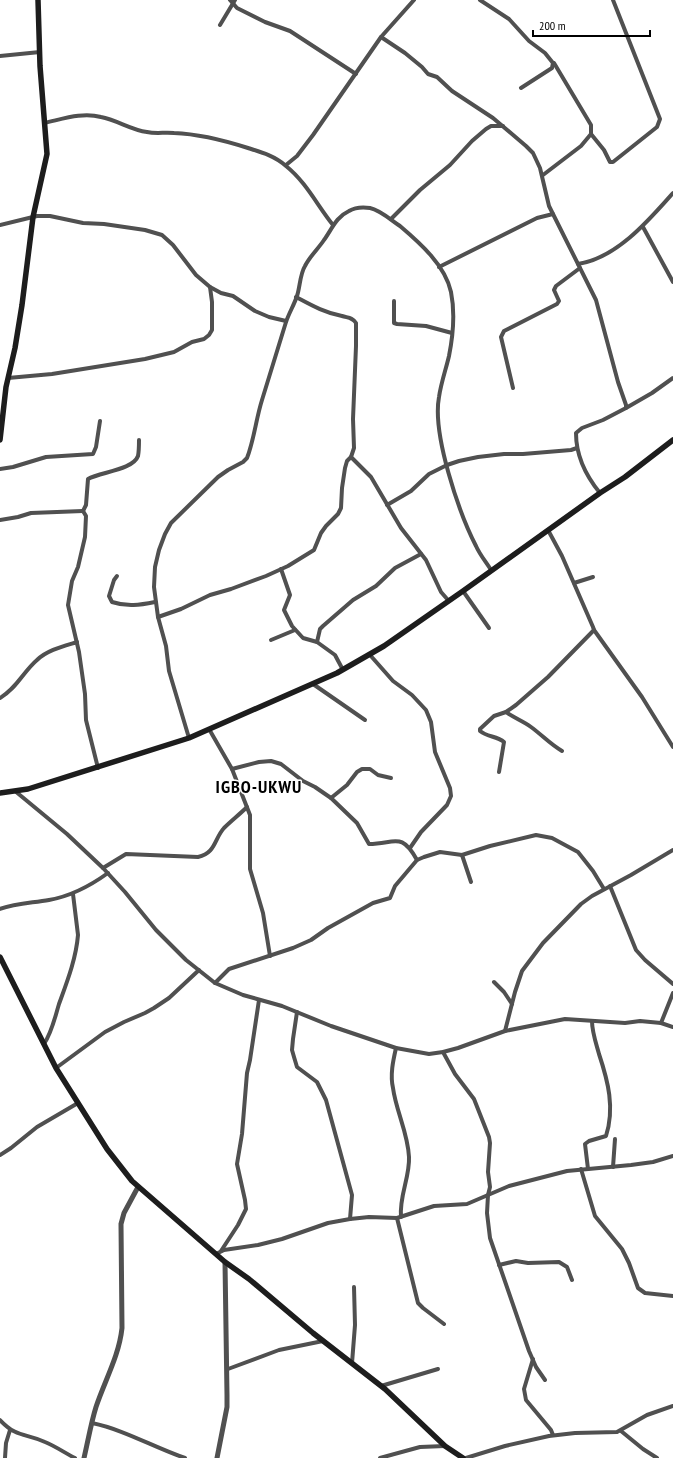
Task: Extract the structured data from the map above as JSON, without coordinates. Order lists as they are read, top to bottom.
{
  "districts": ["IGBO-UKWU"],
  "scale_bar": "200 m"
}
